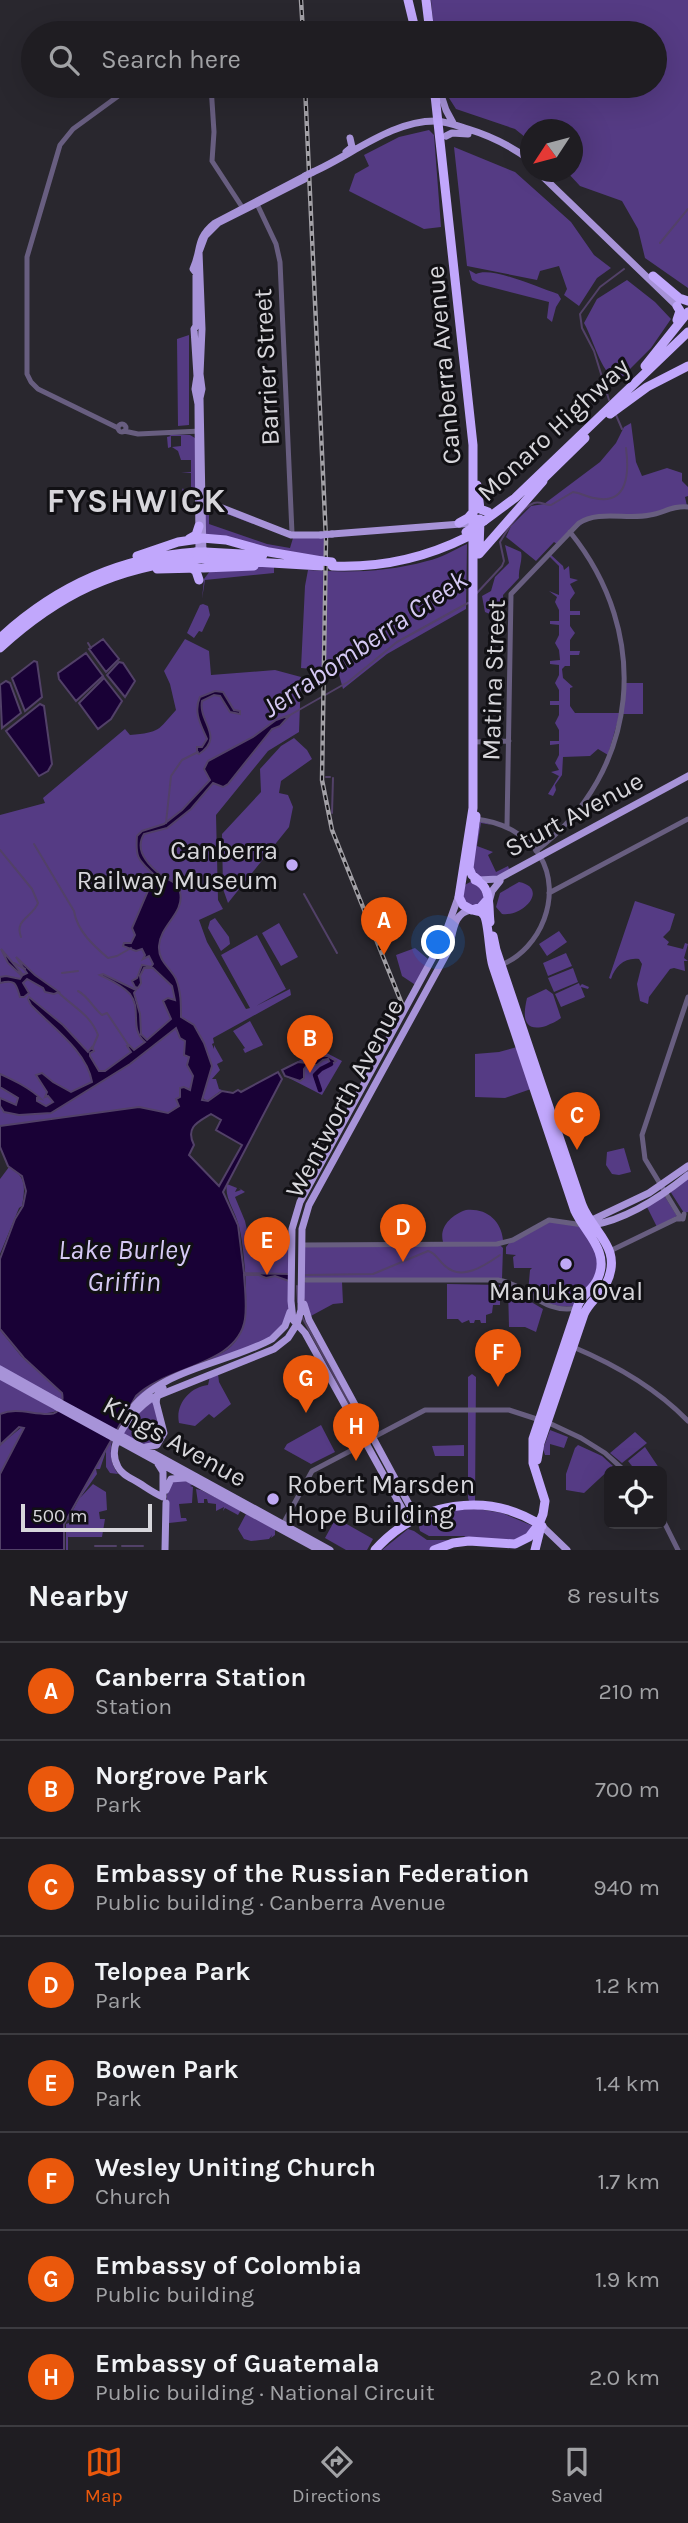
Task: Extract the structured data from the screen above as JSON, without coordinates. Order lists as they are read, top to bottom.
{
  "streets": {
    "highway": ["Canberra Avenue", "Monaro Highway"],
    "main road": ["Sturt Avenue", "Wentworth Avenue", "Kings Avenue"],
    "street": ["Barrier Street", "Matina Street"]
  },
  "crossings": [
    ["Canberra Avenue", "Monaro Highway"],
    ["Canberra Avenue", "Sturt Avenue"],
    ["Canberra Avenue", "Wentworth Avenue"],
    ["Sturt Avenue", "Wentworth Avenue"]
  ],
  "districts": ["FYSHWICK"],
  "water": ["Jerrabomberra Creek", "Lake Burley Griffin"],
  "places": ["Canberra Railway Museum", "Manuka Oval", "Robert Marsden Hope Building"],
  "scale_bar": "500 m",
  "north": "bottom left",
  "page": {
    "search": "Search here",
    "pins": [
      "A",
      "B",
      "C",
      "D",
      "E",
      "F",
      "G",
      "H"
    ],
    "scale": "500 m",
    "heading": ["Nearby", "8 results"],
    "list": [
      {
        "mark": "A",
        "name": "Canberra Station",
        "note": "Station",
        "value": "210 m"
      },
      {
        "mark": "B",
        "name": "Norgrove Park",
        "note": "Park",
        "value": "700 m"
      },
      {
        "mark": "C",
        "name": "Embassy of the Russian Federation",
        "note": "Public building · Canberra Avenue",
        "value": "940 m"
      },
      {
        "mark": "D",
        "name": "Telopea Park",
        "note": "Park",
        "value": "1.2 km"
      },
      {
        "mark": "E",
        "name": "Bowen Park",
        "note": "Park",
        "value": "1.4 km"
      },
      {
        "mark": "F",
        "name": "Wesley Uniting Church",
        "note": "Church",
        "value": "1.7 km"
      },
      {
        "mark": "G",
        "name": "Embassy of Colombia",
        "note": "Public building",
        "value": "1.9 km"
      },
      {
        "mark": "H",
        "name": "Embassy of Guatemala",
        "note": "Public building · National Circuit",
        "value": "2.0 km"
      }
    ],
    "nav": ["Map", "Directions", "Saved"]
  }
}
